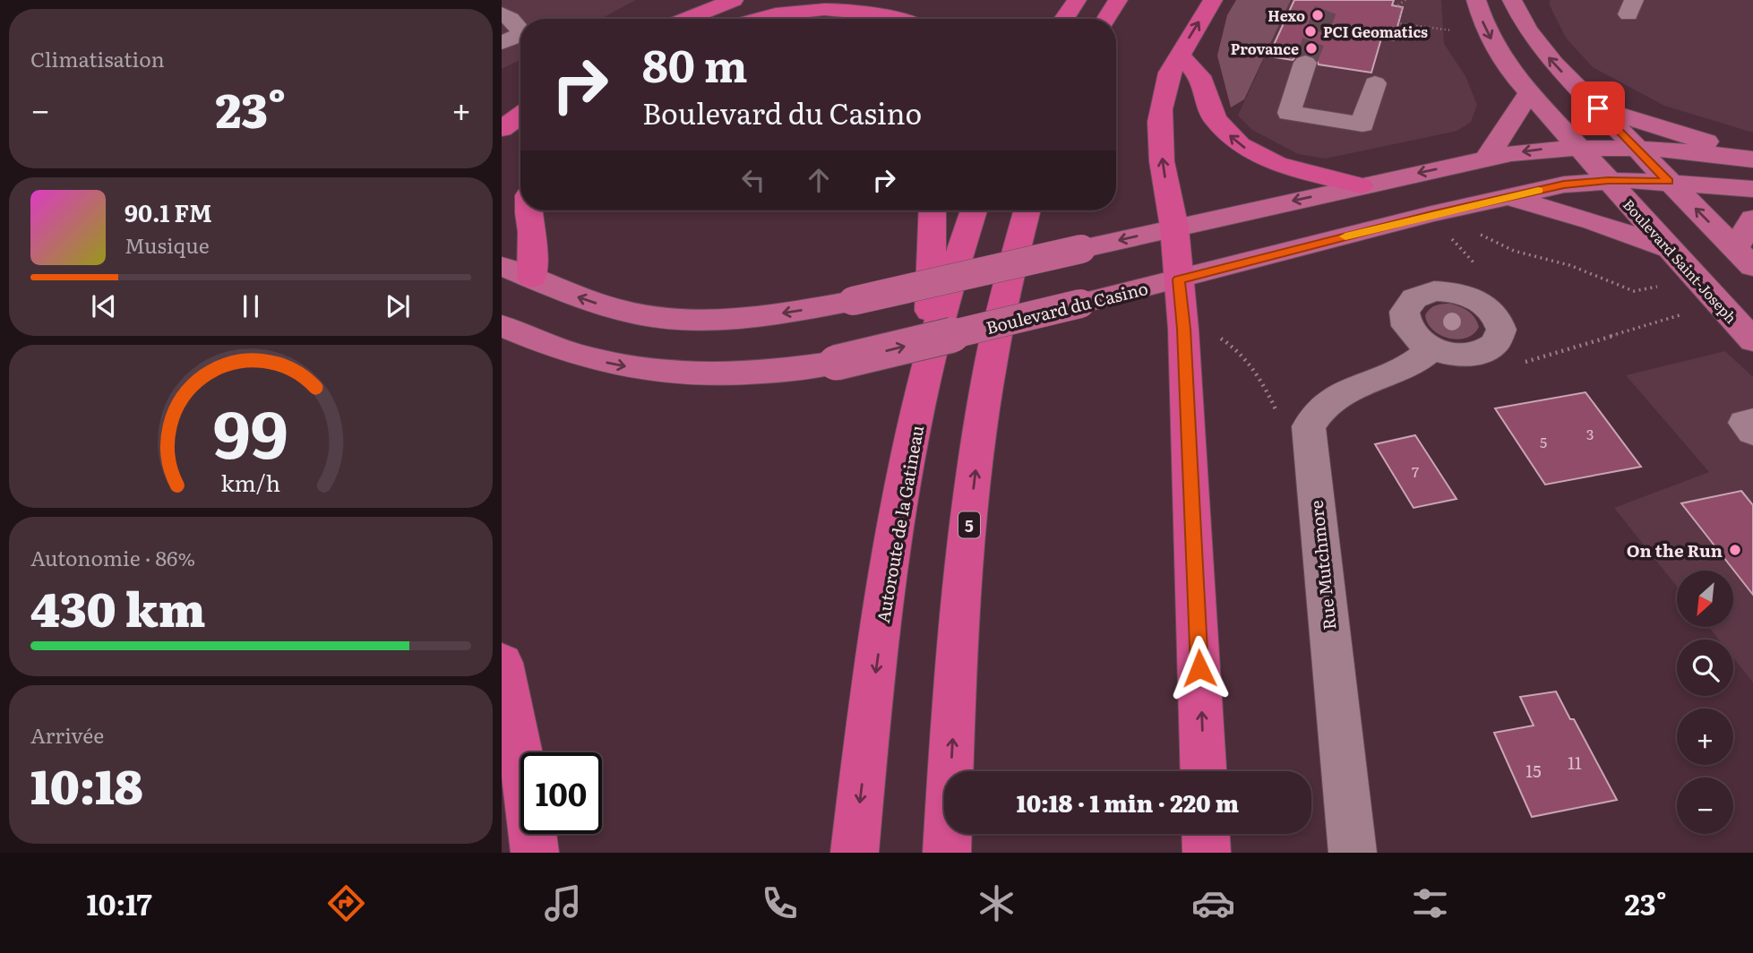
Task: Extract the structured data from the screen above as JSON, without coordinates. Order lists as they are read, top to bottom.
{
  "streets": {
    "highway": ["Autoroute de la Gatineau", "5"],
    "main road": ["Boulevard Saint-Joseph", "Boulevard du Casino"],
    "street": ["Rue Mutchmore"]
  },
  "crossings": [
    ["Boulevard Saint-Joseph", "Boulevard du Casino"]
  ],
  "places": [
    "Hexo",
    "PCI Geomatics",
    "Provance",
    "On the Run"
  ],
  "house_numbers": [
    "3",
    "5",
    "7",
    "11",
    "15"
  ],
  "north": "bottom left",
  "page": {
    "tile": [
      "Climatisation",
      ["Autonomie · 86%", "430 km"],
      ["Arrivée", "10:18"]
    ],
    "turn": ["80 m", "Boulevard du Casino"],
    "heat": ["−", "23°", "+"],
    "song": ["90.1 FM", "Musique"],
    "map_buttons": ["+", "−"],
    "limit": "100",
    "trip": "10:18 · 1 min · 220 m",
    "tabs": ["10:17", "23°"],
    "gauge": ["99", "km/h"]
  }
}
